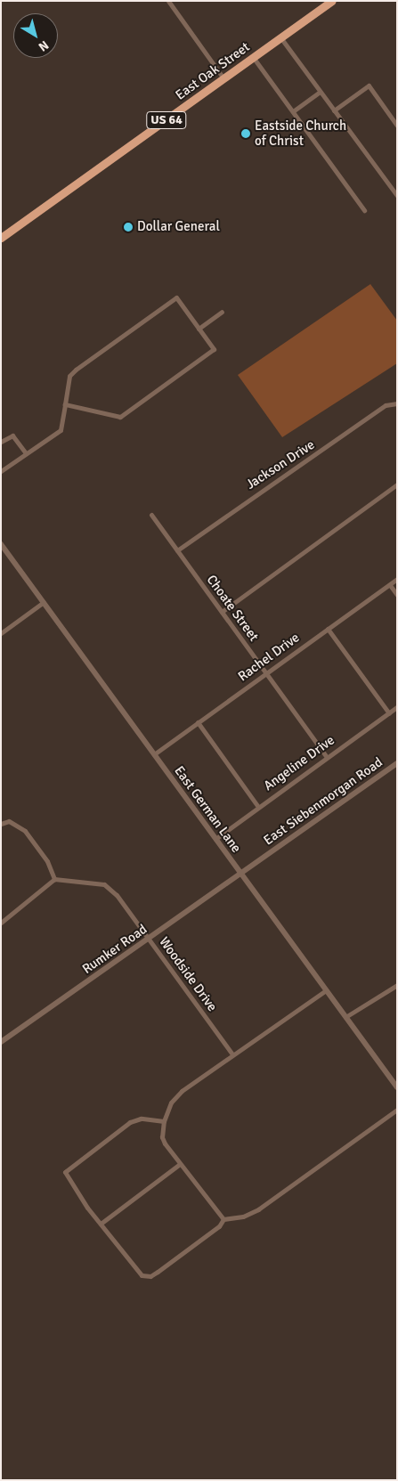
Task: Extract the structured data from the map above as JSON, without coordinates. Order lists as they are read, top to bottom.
{
  "streets": {
    "highway": ["East Oak Street", "US 64"],
    "street": [
      "Jackson Drive",
      "Choate Street",
      "Rachel Drive",
      "Angeline Drive",
      "East Siebenmorgan Road",
      "East German Lane",
      "Rumker Road",
      "Woodside Drive"
    ]
  },
  "crossings": [
    ["Jackson Drive", "Choate Street"],
    ["Choate Street", "Rachel Drive"],
    ["Choate Street", "Angeline Drive"],
    ["Rachel Drive", "East German Lane"],
    ["Angeline Drive", "East German Lane"],
    ["East Siebenmorgan Road", "East German Lane"],
    ["East Siebenmorgan Road", "Rumker Road"],
    ["East German Lane", "Rumker Road"],
    ["Rumker Road", "Woodside Drive"]
  ],
  "places": ["Eastside Church of Christ", "Dollar General"],
  "north": "bottom right"
}
